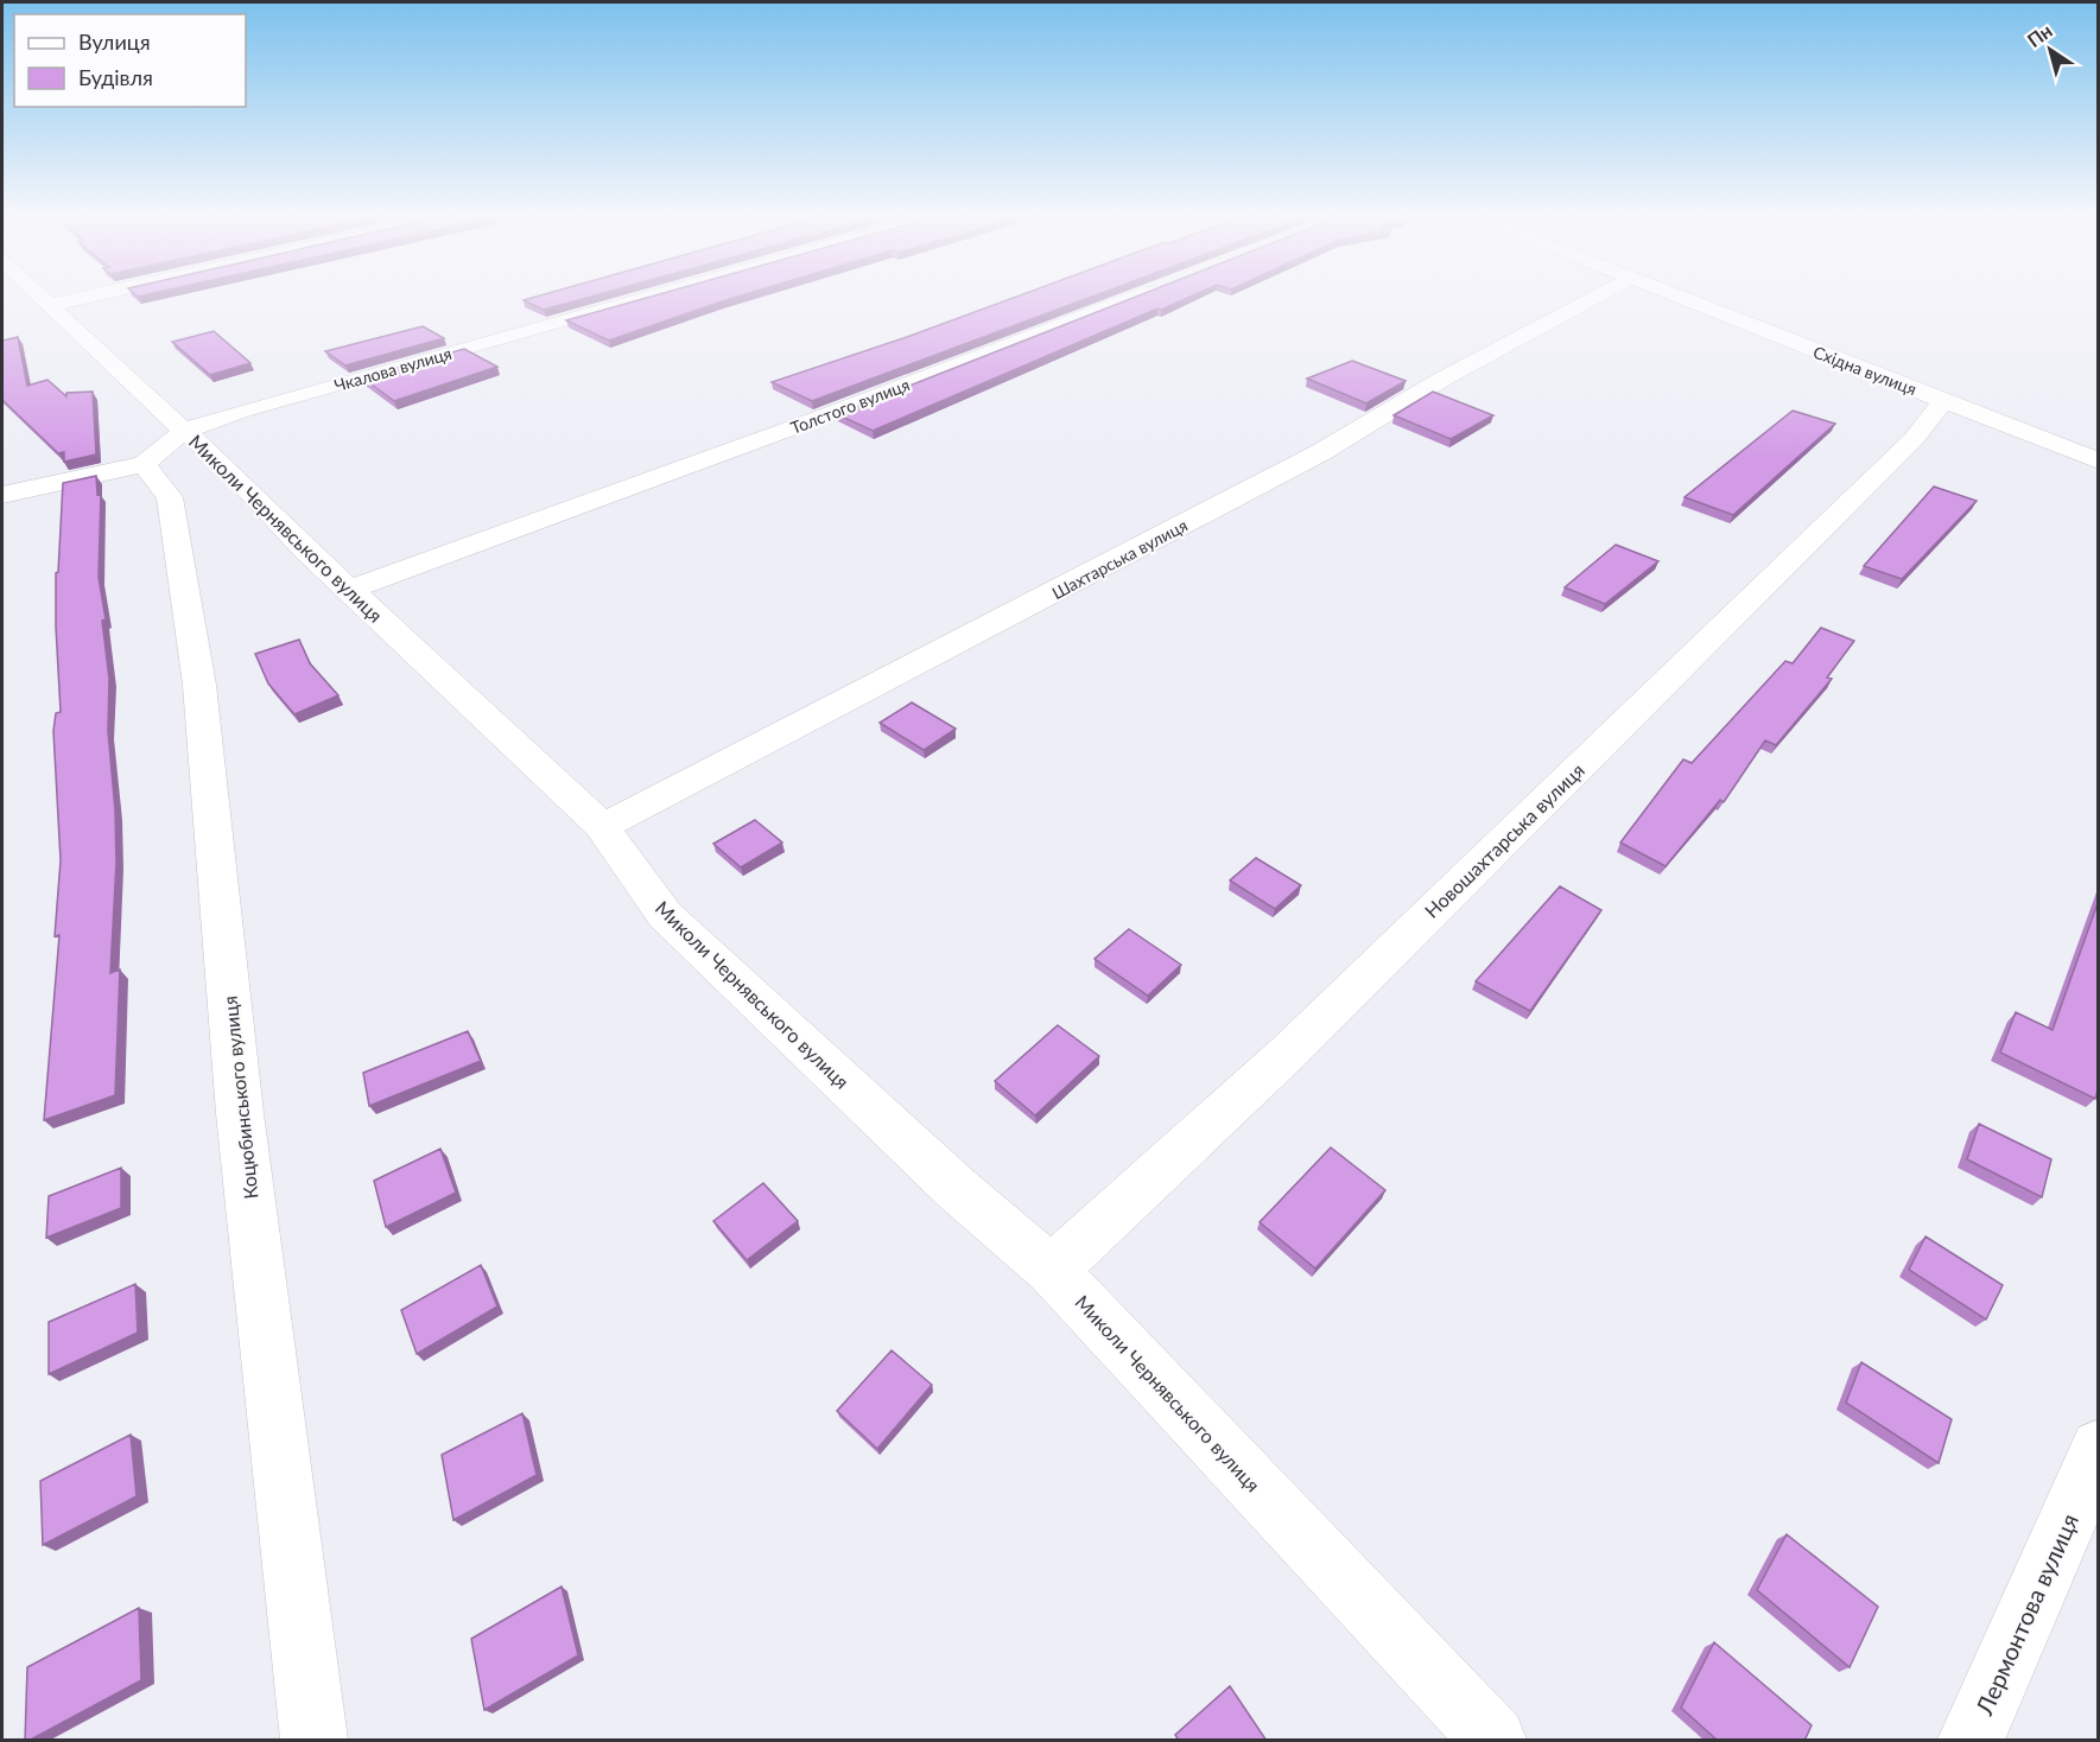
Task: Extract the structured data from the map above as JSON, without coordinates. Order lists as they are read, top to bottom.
{
  "streets": {
    "street": [
      "Чкалова вулиця",
      "Східна вулиця",
      "Толстого вулиця",
      "Миколи Чернявського вулиця",
      "Шахтарська вулиця",
      "Новошахтарська вулиця",
      "Коцюбинського вулиця",
      "Лермонтова вулиця"
    ]
  },
  "crossings": [
    ["Чкалова вулиця", "Миколи Чернявського вулиця"],
    ["Східна вулиця", "Новошахтарська вулиця"],
    ["Толстого вулиця", "Миколи Чернявського вулиця"],
    ["Миколи Чернявського вулиця", "Шахтарська вулиця"],
    ["Миколи Чернявського вулиця", "Новошахтарська вулиця"]
  ],
  "legend": ["Вулиця", "Будівля"],
  "north": "top left"
}
